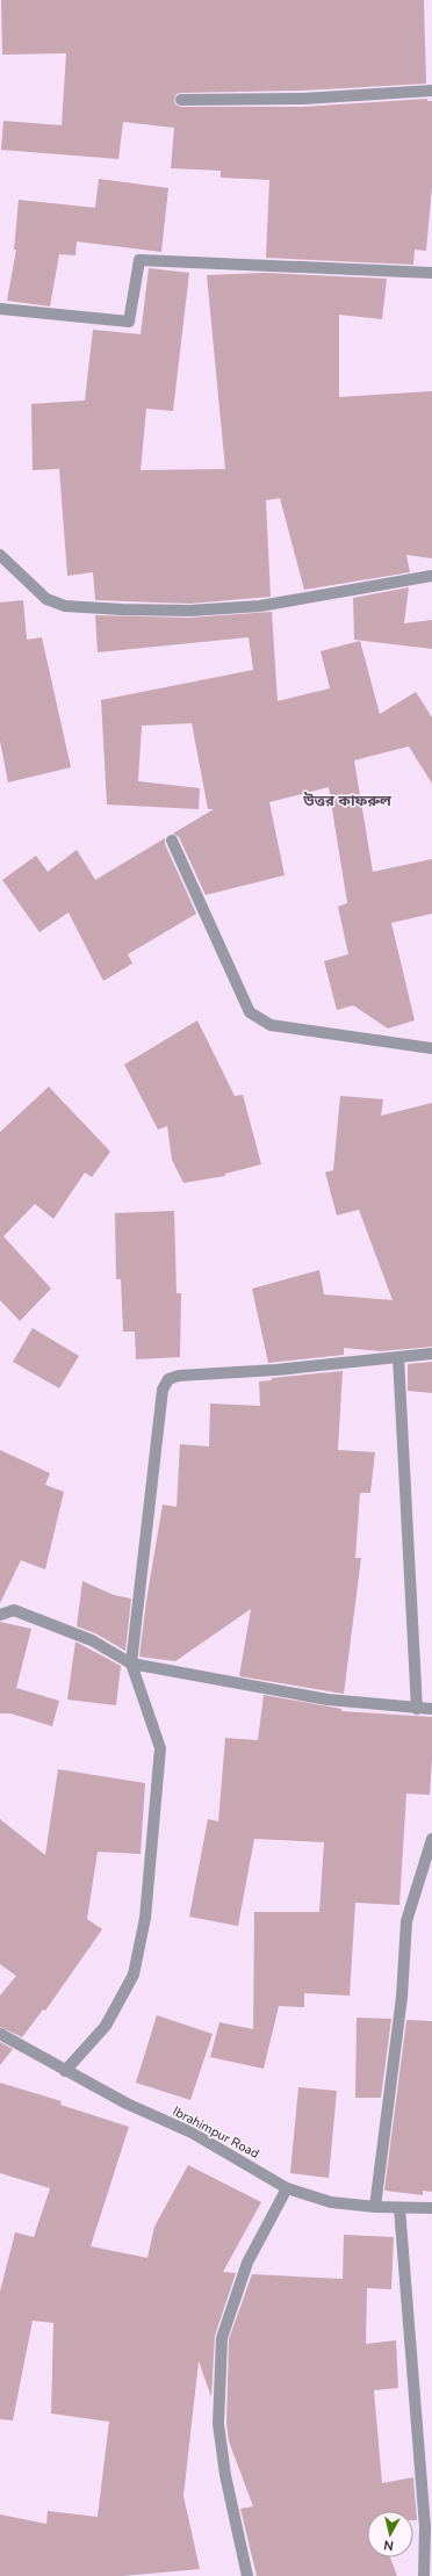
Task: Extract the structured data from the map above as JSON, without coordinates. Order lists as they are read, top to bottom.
{
  "streets": {
    "street": ["Ibrahimpur Road"]
  },
  "districts": ["উত্তর কাফরুল"],
  "north": "bottom"
}
